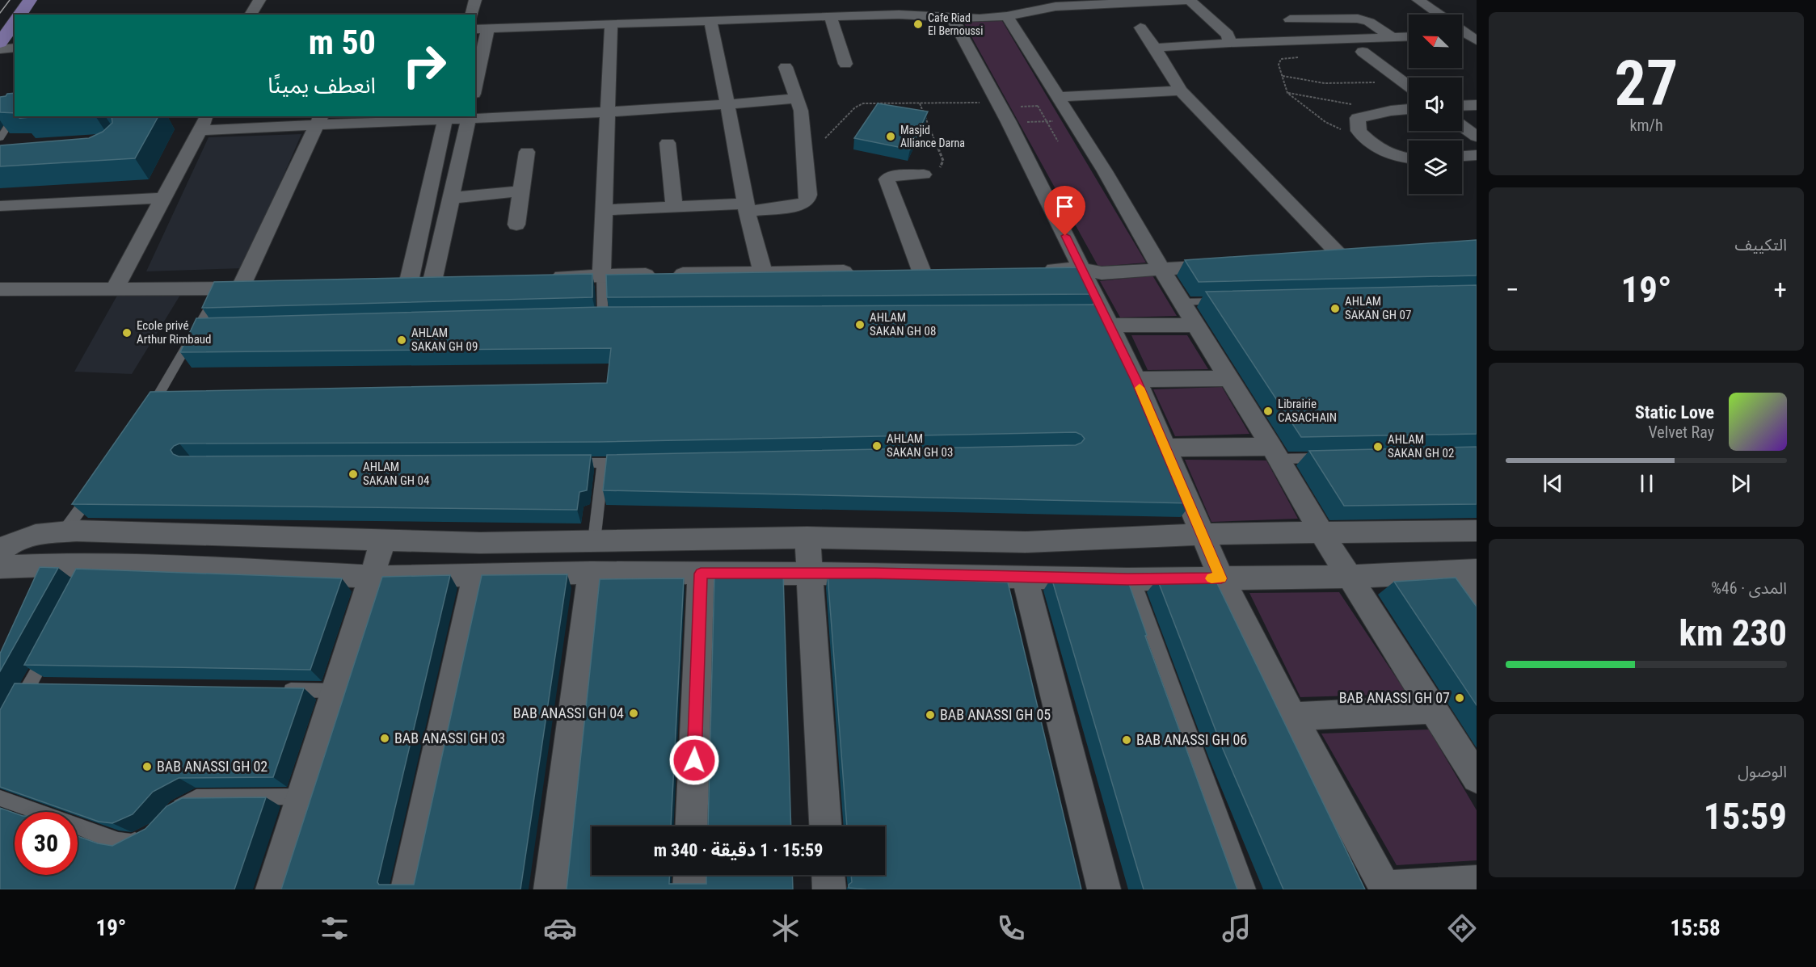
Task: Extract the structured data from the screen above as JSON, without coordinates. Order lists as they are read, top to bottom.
{
  "places": [
    "Cafe Riad El Bernoussi",
    "Masjid Alliance Darna",
    "AHLAM SAKAN GH 07",
    "AHLAM SAKAN GH 08",
    "Ecole privé Arthur Rimbaud",
    "AHLAM SAKAN GH 09",
    "Librairie CASACHAIN",
    "AHLAM SAKAN GH 03",
    "AHLAM SAKAN GH 02",
    "AHLAM SAKAN GH 04",
    "BAB ANASSI GH 07",
    "BAB ANASSI GH 04",
    "BAB ANASSI GH 05",
    "BAB ANASSI GH 03",
    "BAB ANASSI GH 06",
    "BAB ANASSI GH 02"
  ],
  "north": "top left",
  "page": {
    "tile": [
      ["27", "km/h"],
      "التكييف",
      ["المدى · 46%", "230 km"],
      ["الوصول", "15:59"]
    ],
    "turn": ["50 m", "انعطف يمينًا"],
    "heat": ["−", "19°", "+"],
    "song": ["Static Love", "Velvet Ray"],
    "limit": "30",
    "trip": "15:59 · 1 دقيقة · 340 m",
    "tabs": ["15:58", "19°"]
  }
}
